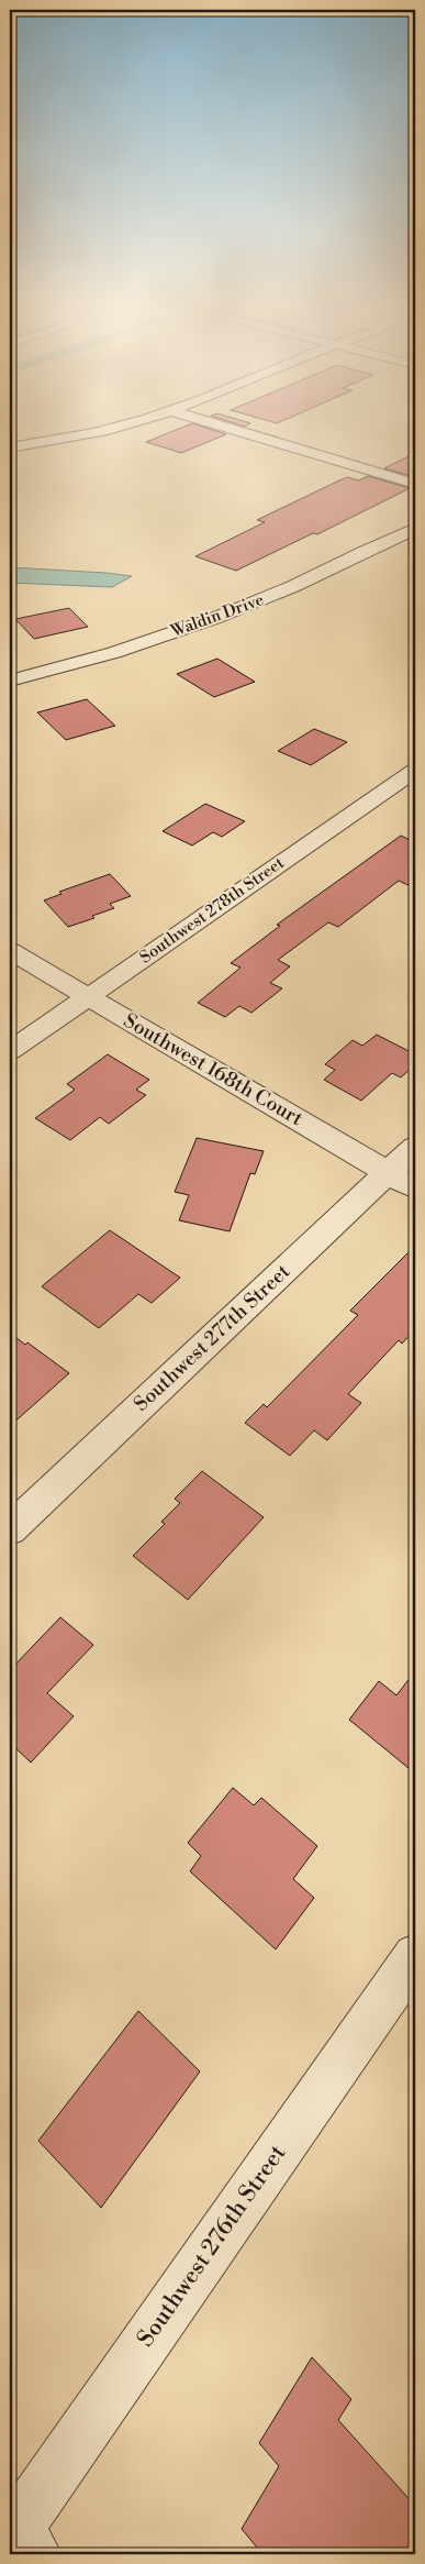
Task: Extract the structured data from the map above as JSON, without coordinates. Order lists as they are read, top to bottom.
{
  "streets": {
    "street": [
      "Waldin Drive",
      "Southwest 278th Street",
      "Southwest 168th Court",
      "Southwest 277th Street",
      "Southwest 276th Street"
    ]
  },
  "crossings": [
    ["Southwest 278th Street", "Southwest 168th Court"],
    ["Southwest 168th Court", "Southwest 277th Street"]
  ]
}
